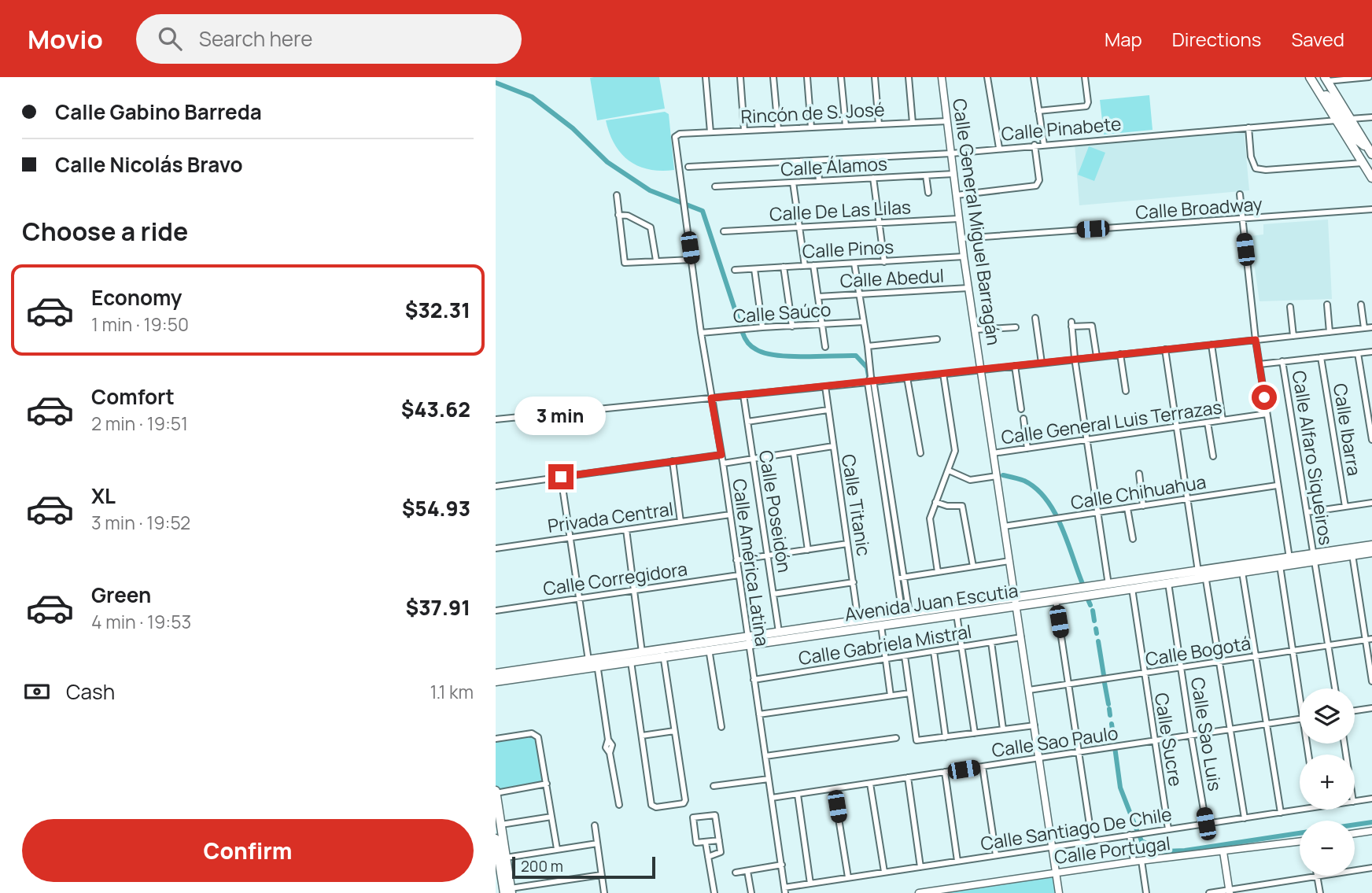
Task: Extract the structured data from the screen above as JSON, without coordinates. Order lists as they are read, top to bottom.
{
  "streets": {
    "main road": ["Calle General Miguel Barragán", "Avenida Juan Escutia", "Calle Portugal"],
    "street": [
      "Rincón de S. José",
      "Calle Pinabete",
      "Calle Álamos",
      "Calle Broadway",
      "Calle De Las Lilas",
      "Calle Pinos",
      "Calle Abedul",
      "Calle Saúco",
      "Calle General Luis Terrazas",
      "Calle Ibarra",
      "Calle Alfaro Siqueiros",
      "Calle Chihuahua",
      "Calle Titanic",
      "Calle Poseidón",
      "Privada Central",
      "Calle América Latina",
      "Calle Corregidora",
      "Calle Gabriela Mistral",
      "Calle Bogotá",
      "Calle Sao Luis",
      "Calle Sucre",
      "Calle Sao Paulo",
      "Calle Santiago De Chile"
    ]
  },
  "crossings": [
    ["Rincón de S. José", "Calle General Miguel Barragán"],
    ["Rincón de S. José", "Calle América Latina"],
    ["Calle Pinabete", "Calle General Miguel Barragán"],
    ["Calle Álamos", "Calle General Miguel Barragán"],
    ["Calle Broadway", "Calle General Miguel Barragán"],
    ["Calle De Las Lilas", "Calle General Miguel Barragán"],
    ["Calle General Miguel Barragán", "Calle Pinos"],
    ["Calle General Miguel Barragán", "Calle Abedul"],
    ["Calle General Miguel Barragán", "Calle General Luis Terrazas"],
    ["Calle General Miguel Barragán", "Calle Chihuahua"],
    ["Calle General Miguel Barragán", "Avenida Juan Escutia"],
    ["Calle General Miguel Barragán", "Calle Gabriela Mistral"],
    ["Calle General Miguel Barragán", "Calle Bogotá"],
    ["Calle General Miguel Barragán", "Calle Sao Paulo"],
    ["Calle General Miguel Barragán", "Calle Santiago De Chile"],
    ["Calle General Miguel Barragán", "Calle Portugal"],
    ["Calle Saúco", "Calle América Latina"],
    ["Calle Alfaro Siqueiros", "Avenida Juan Escutia"],
    ["Calle Alfaro Siqueiros", "Calle Bogotá"],
    ["Calle Titanic", "Avenida Juan Escutia"],
    ["Calle Poseidón", "Avenida Juan Escutia"],
    ["Privada Central", "Calle América Latina"],
    ["Calle América Latina", "Calle Corregidora"],
    ["Calle América Latina", "Avenida Juan Escutia"],
    ["Calle América Latina", "Calle Gabriela Mistral"],
    ["Calle América Latina", "Calle Sao Paulo"],
    ["Calle América Latina", "Calle Santiago De Chile"],
    ["Avenida Juan Escutia", "Calle Sao Luis"],
    ["Avenida Juan Escutia", "Calle Sucre"],
    ["Calle Bogotá", "Calle Sao Luis"],
    ["Calle Bogotá", "Calle Sucre"],
    ["Calle Sao Luis", "Calle Sao Paulo"],
    ["Calle Sao Luis", "Calle Santiago De Chile"],
    ["Calle Sucre", "Calle Sao Paulo"],
    ["Calle Sucre", "Calle Santiago De Chile"]
  ],
  "scale_bar": "200 m",
  "page": {
    "header": "Movio",
    "search": "Search here",
    "nav": ["Map", "Directions", "Saved"],
    "banner": ["Calle Gabino Barreda", "Calle Nicolás Bravo"],
    "heading": "Choose a ride",
    "list": [
      {
        "name": "Economy",
        "note": "1 min · 19:50",
        "value": "$32.31"
      },
      {
        "name": "Comfort",
        "note": "2 min · 19:51",
        "value": "$43.62"
      },
      {
        "name": "XL",
        "note": "3 min · 19:52",
        "value": "$54.93"
      },
      {
        "name": "Green",
        "note": "4 min · 19:53",
        "value": "$37.91"
      }
    ],
    "bubble": "3 min",
    "pay": ["Cash", "1.1 km"],
    "map_buttons": ["+", "−"],
    "buttons": "Confirm",
    "scale": "200 m"
  }
}
